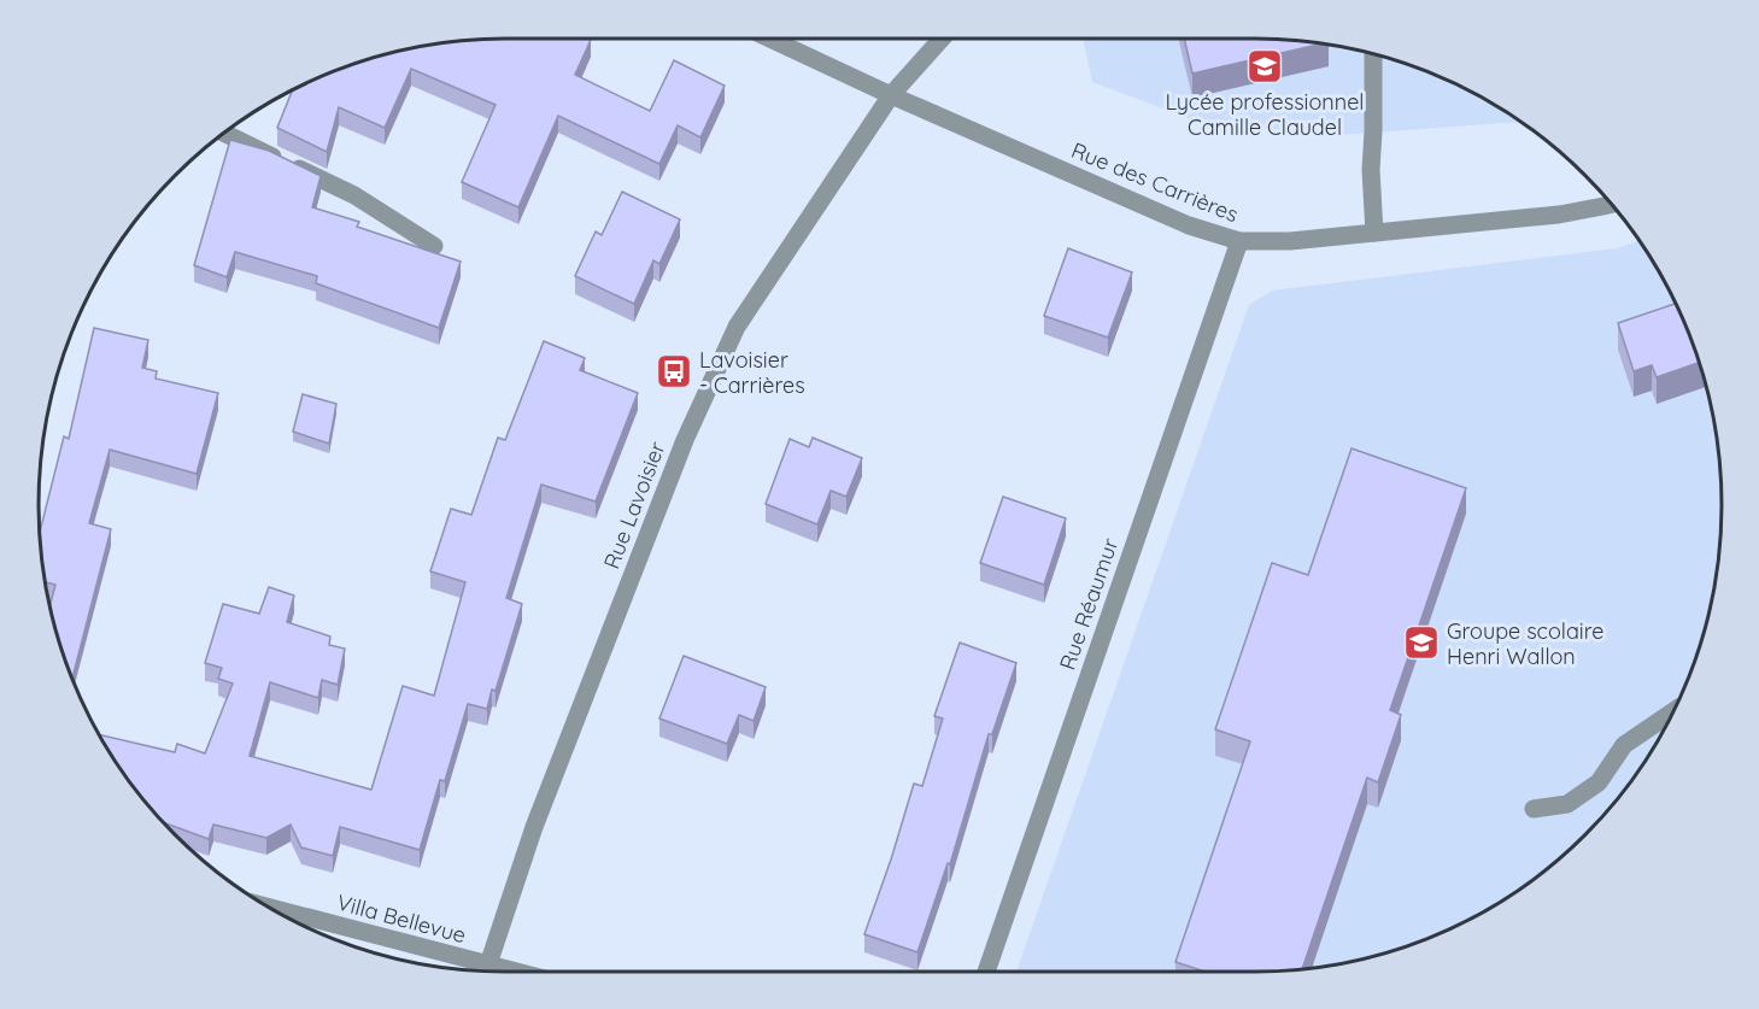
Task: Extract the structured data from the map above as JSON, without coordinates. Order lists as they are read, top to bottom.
{
  "streets": {
    "street": [
      "Rue des Carrières",
      "Rue Lavoisier",
      "Rue Réaumur",
      "Villa Bellevue"
    ]
  },
  "crossings": [
    ["Rue des Carrières", "Rue Lavoisier"],
    ["Rue des Carrières", "Rue Réaumur"]
  ],
  "places": {
    "school or university": ["Lycée professionnel Camille Claudel", "Groupe scolaire Henri Wallon"],
    "bus stop": ["Lavoisier - Carrières"]
  }
}
